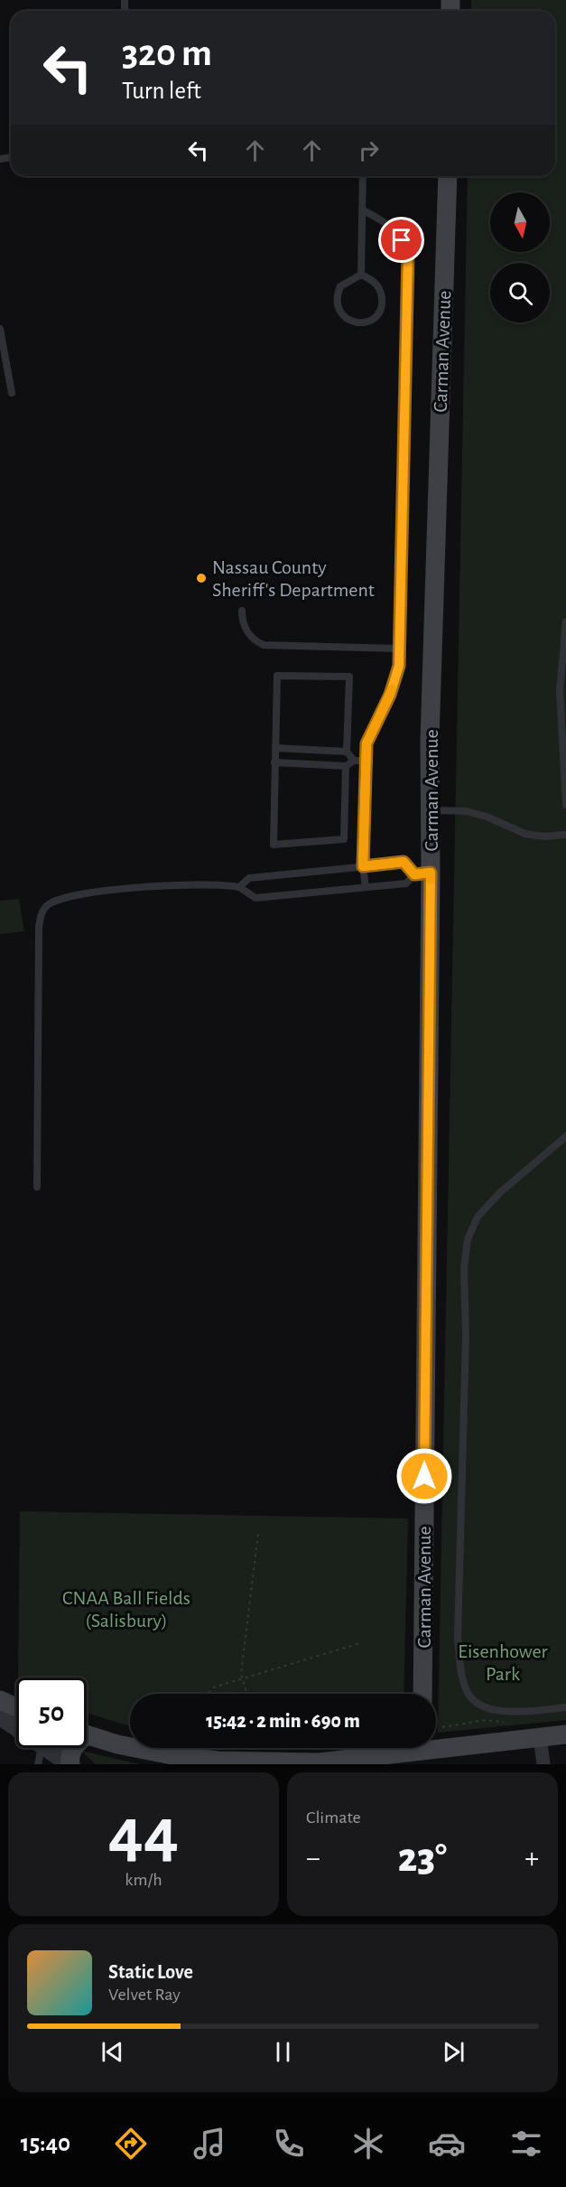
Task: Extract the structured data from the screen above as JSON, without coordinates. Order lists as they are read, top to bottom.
{
  "streets": {
    "main road": ["Carman Avenue"]
  },
  "parks": ["CNAA Ball Fields (Salisbury)", "Eisenhower Park"],
  "places": ["Nassau County Sheriff's Department"],
  "north": "bottom",
  "page": {
    "turn": ["320 m", "Turn left"],
    "limit": "50",
    "trip": "15:42 · 2 min · 690 m",
    "tile": [
      ["44", "km/h"],
      "Climate"
    ],
    "heat": ["−", "23°", "+"],
    "song": ["Static Love", "Velvet Ray"],
    "tabs": "15:40"
  }
}
